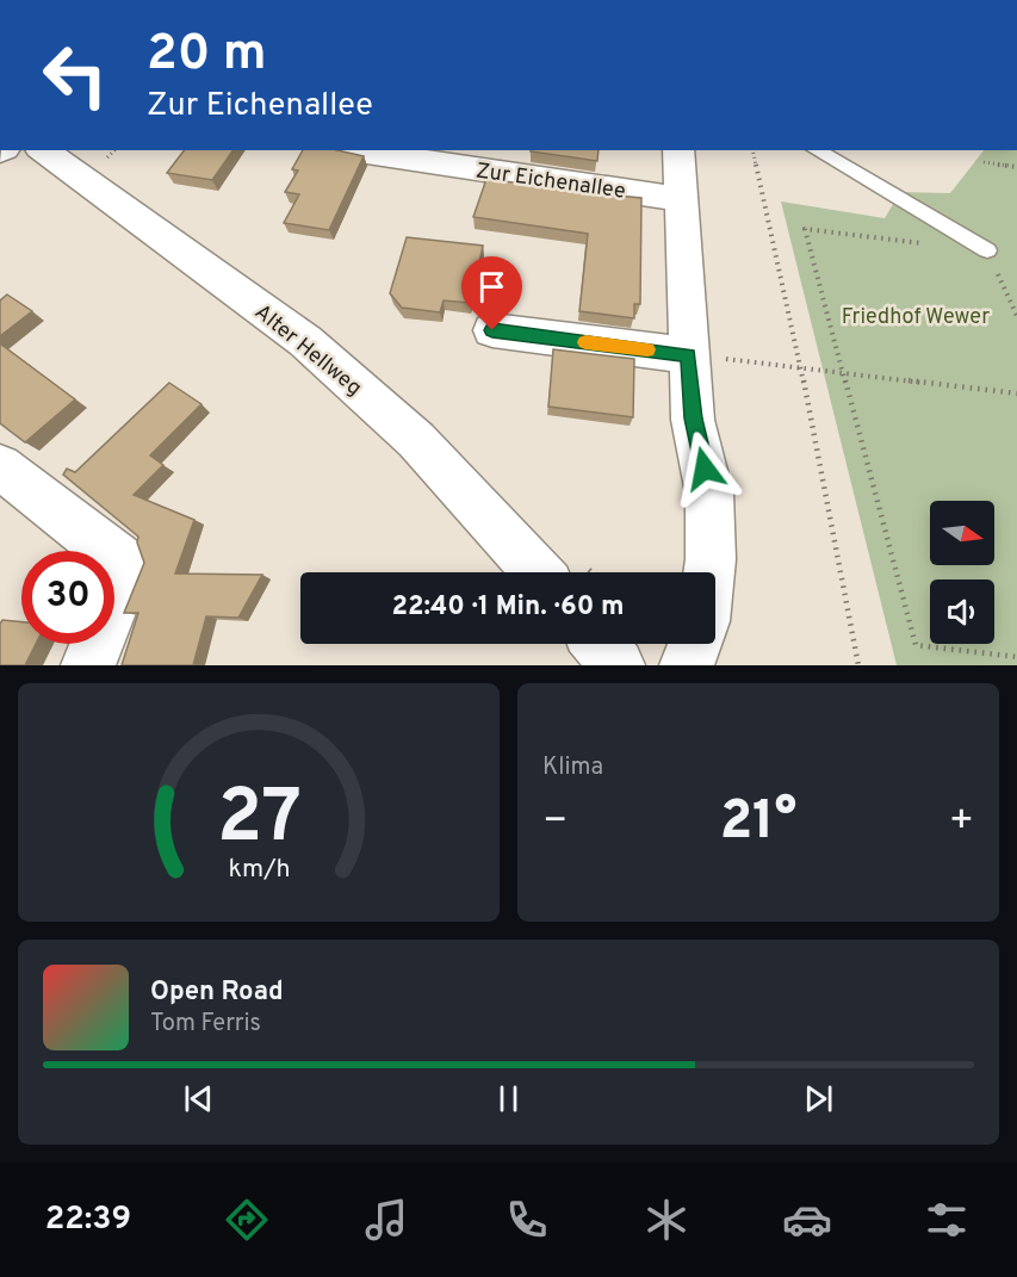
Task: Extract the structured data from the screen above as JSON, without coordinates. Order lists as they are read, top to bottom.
{
  "streets": {
    "street": ["Zur Eichenallee", "Alter Hellweg"]
  },
  "parks": ["Friedhof Wewer"],
  "north": "right",
  "page": {
    "turn": ["20 m", "Zur Eichenallee"],
    "limit": "30",
    "trip": "22:40 · 1 Min. · 60 m",
    "tile": "Klima",
    "heat": ["−", "21°", "+"],
    "song": ["Open Road", "Tom Ferris"],
    "tabs": "22:39",
    "gauge": ["27", "km/h"]
  }
}
